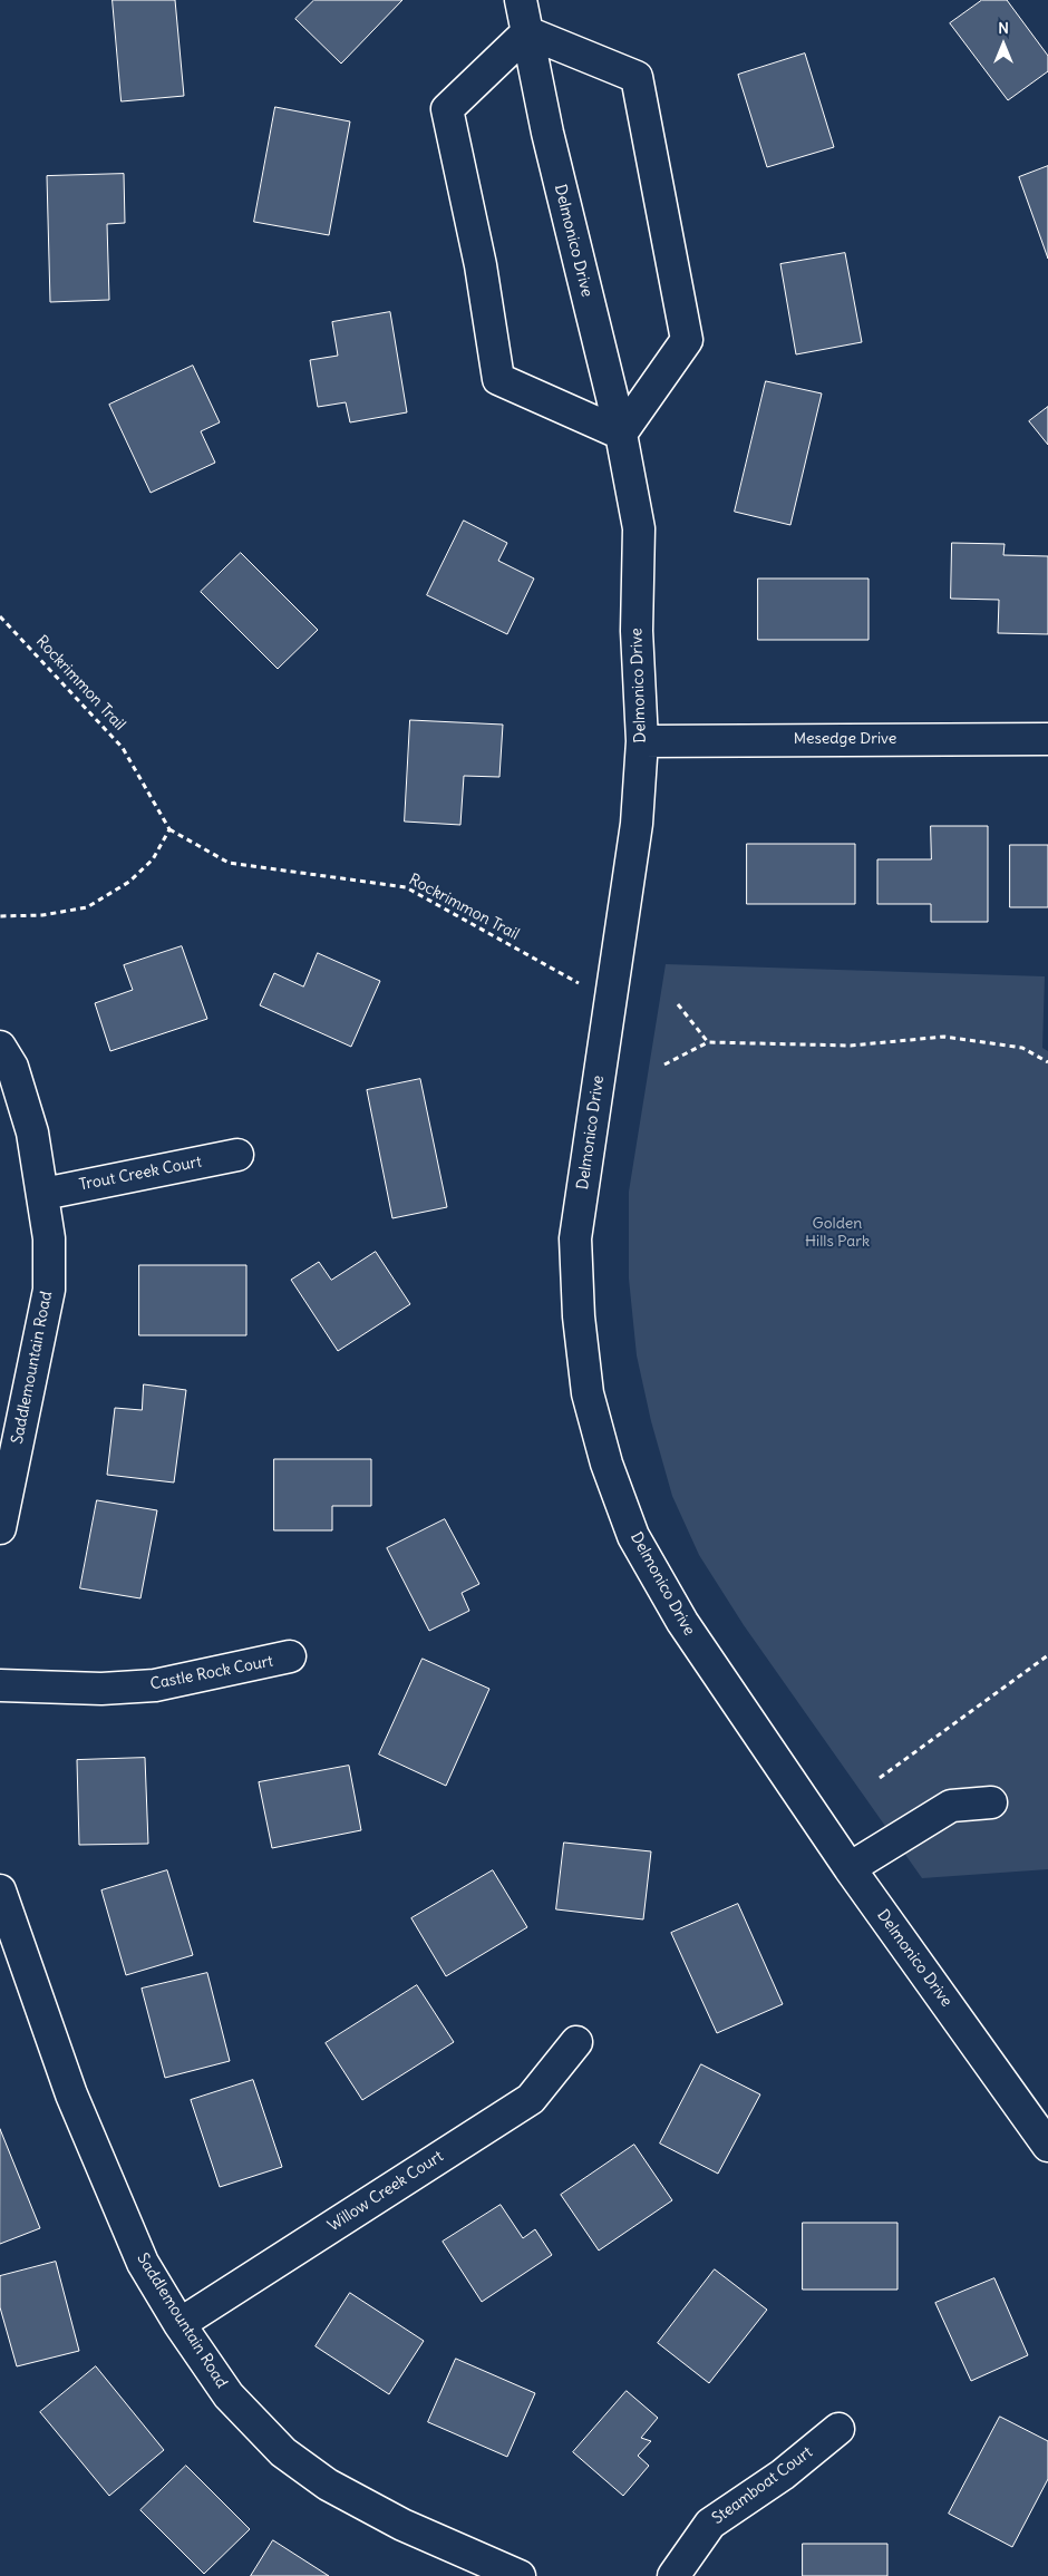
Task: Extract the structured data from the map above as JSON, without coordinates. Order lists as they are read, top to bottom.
{
  "streets": {
    "street": [
      "Delmonico Drive",
      "Mesedge Drive",
      "Trout Creek Court",
      "Saddlemountain Road",
      "Castle Rock Court",
      "Willow Creek Court",
      "Steamboat Court"
    ],
    "path": ["Rockrimmon Trail"]
  },
  "crossings": [
    ["Delmonico Drive", "Rockrimmon Trail"],
    ["Delmonico Drive", "Mesedge Drive"],
    ["Trout Creek Court", "Saddlemountain Road"],
    ["Saddlemountain Road", "Willow Creek Court"]
  ],
  "parks": ["Golden Hills Park"],
  "north": "top"
}
